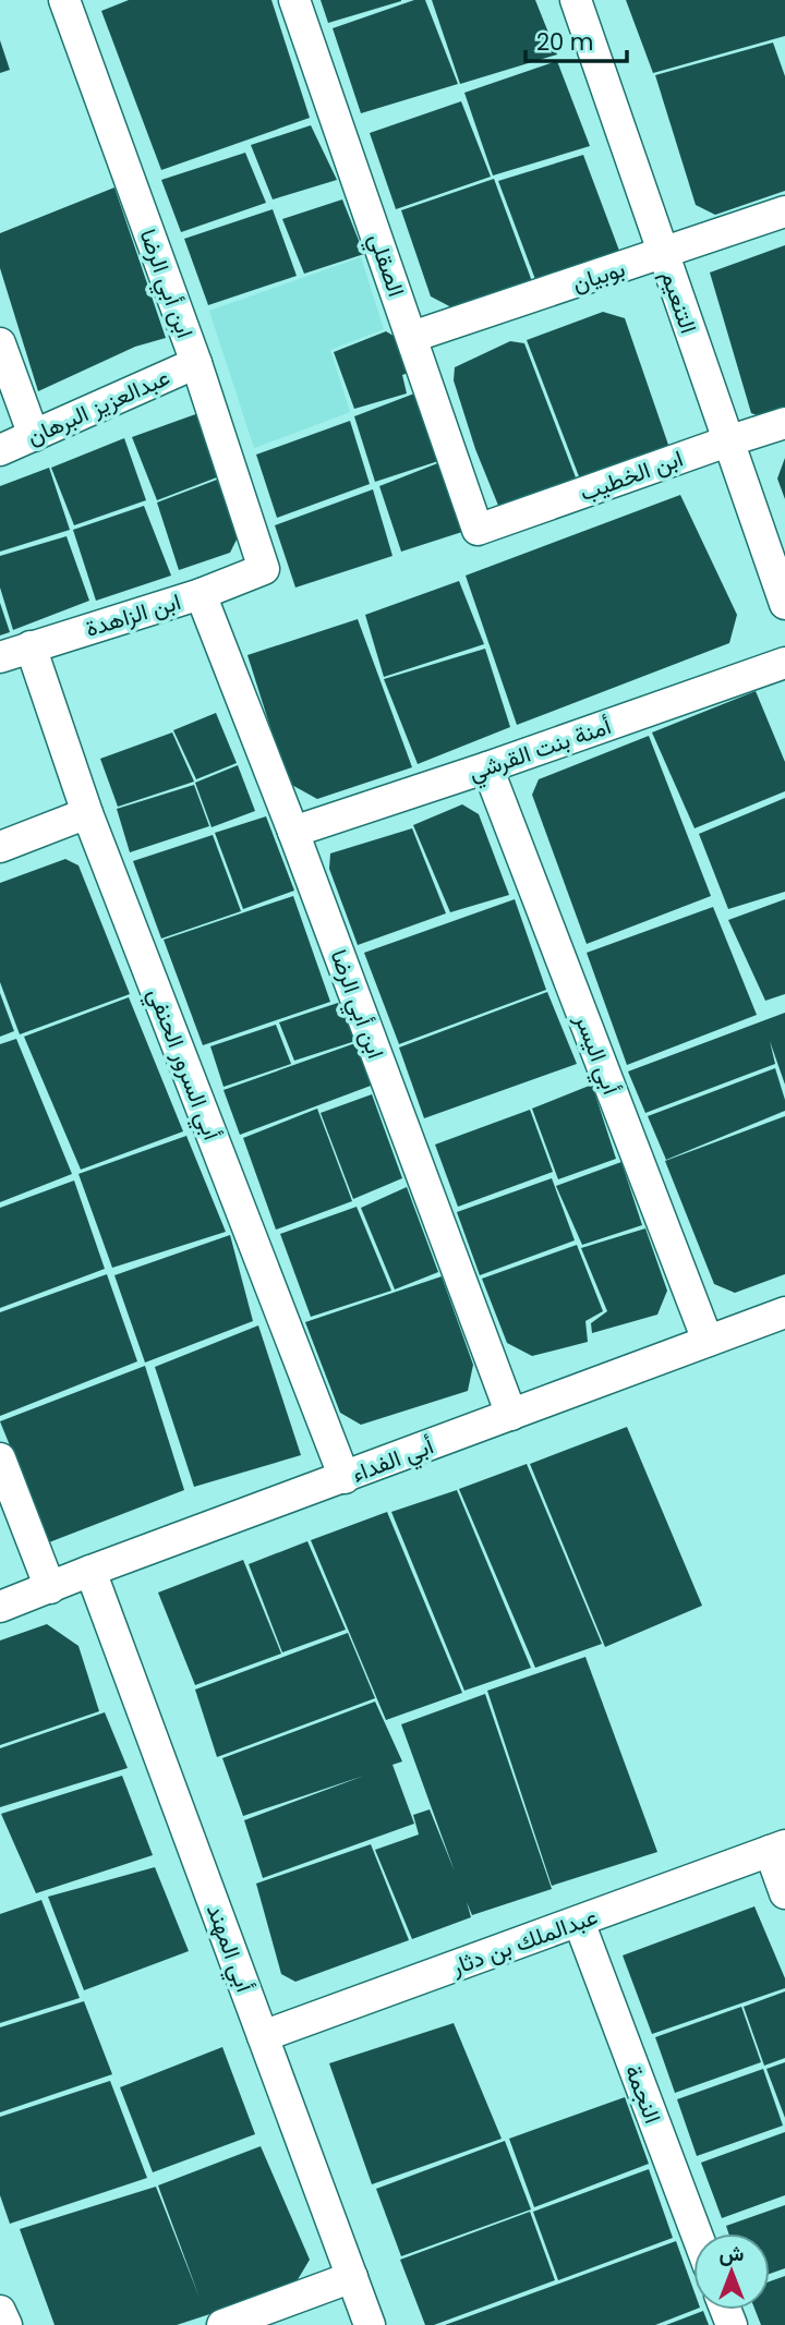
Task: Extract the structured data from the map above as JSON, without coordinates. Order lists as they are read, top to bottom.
{
  "streets": {
    "street": [
      "الصقلي",
      "بوبيان",
      "ابن أبي الرضا",
      "التنعيم",
      "عبدالعزيز البرهان",
      "ابن الخطيب",
      "ابن الزاهدة",
      "أمنة بنت القرشي",
      "أبي اليسر",
      "أبي السرور الحنفي",
      "أبي الفداء",
      "عبدالملك بن دثار",
      "أبي المهند",
      "النجمة"
    ]
  },
  "crossings": [
    ["الصقلي", "بوبيان"],
    ["الصقلي", "ابن الخطيب"],
    ["بوبيان", "التنعيم"],
    ["ابن أبي الرضا", "عبدالعزيز البرهان"],
    ["ابن أبي الرضا", "ابن الزاهدة"],
    ["ابن أبي الرضا", "أمنة بنت القرشي"],
    ["ابن أبي الرضا", "أبي الفداء"],
    ["التنعيم", "ابن الخطيب"],
    ["ابن الزاهدة", "أبي السرور الحنفي"],
    ["أمنة بنت القرشي", "أبي اليسر"],
    ["أبي اليسر", "أبي الفداء"],
    ["أبي السرور الحنفي", "أبي الفداء"],
    ["أبي الفداء", "أبي المهند"],
    ["عبدالملك بن دثار", "أبي المهند"],
    ["عبدالملك بن دثار", "النجمة"]
  ],
  "scale_bar": "20 m",
  "north": "top"
}
